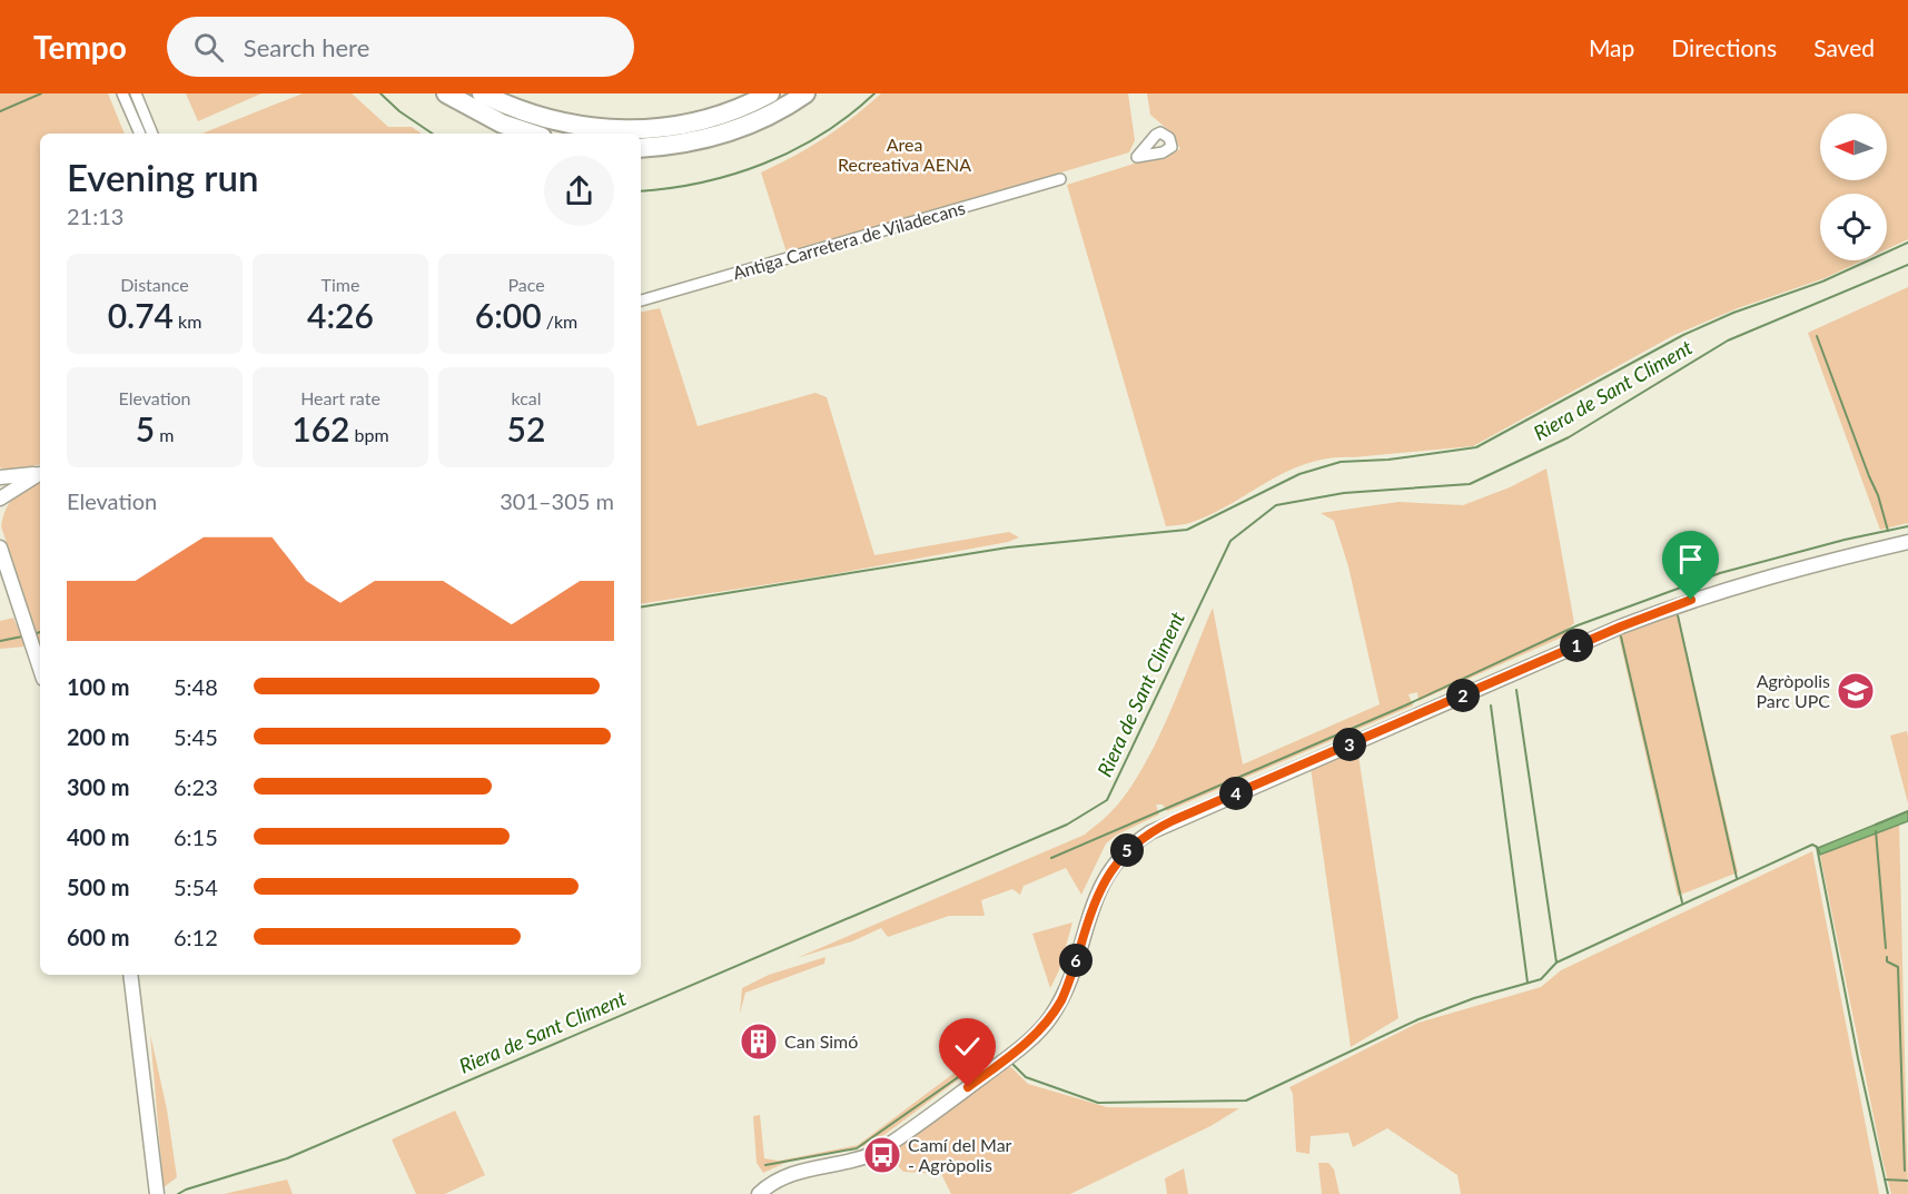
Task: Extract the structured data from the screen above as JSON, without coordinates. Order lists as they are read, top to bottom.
{
  "streets": {
    "street": ["Antiga Carretera de Viladecans"]
  },
  "water": ["Riera de Sant Climent"],
  "parks": ["Area Recreativa AENA"],
  "places": {
    "school or university": ["Agròpolis Parc UPC"],
    "building": ["Can Simó"],
    "bus stop": ["Camí del Mar - Agròpolis"]
  },
  "north": "left",
  "page": {
    "header": "Tempo",
    "search": "Search here",
    "nav": ["Map", "Directions", "Saved"],
    "heading": ["Evening run", "21:13"],
    "stats": [
      ["Distance", "0.74 km"],
      ["Time", "4:26"],
      ["Pace", "6:00 /km"],
      ["Elevation", "5 m"],
      ["Heart rate", "162 bpm"],
      ["kcal", "52"]
    ],
    "chart": ["Elevation", "301–305 m"],
    "pins": [
      "1",
      "2",
      "3",
      "4",
      "5",
      "6"
    ],
    "list": [
      {
        "name": "100 m",
        "note": "5:48"
      },
      {
        "name": "200 m",
        "note": "5:45"
      },
      {
        "name": "300 m",
        "note": "6:23"
      },
      {
        "name": "400 m",
        "note": "6:15"
      },
      {
        "name": "500 m",
        "note": "5:54"
      },
      {
        "name": "600 m",
        "note": "6:12"
      }
    ]
  }
}
